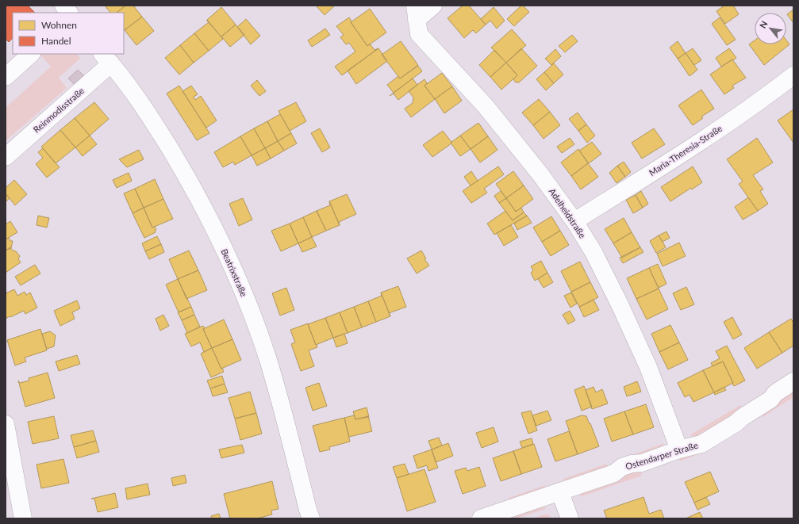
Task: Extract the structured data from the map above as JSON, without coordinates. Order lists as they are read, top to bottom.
{
  "streets": {
    "street": [
      "Reinmodisstraße",
      "Maria-Theresia-Straße",
      "Adelheidstraße",
      "Beatrixstraße",
      "Ostendarper Straße"
    ]
  },
  "crossings": [
    ["Reinmodisstraße", "Beatrixstraße"],
    ["Maria-Theresia-Straße", "Adelheidstraße"],
    ["Adelheidstraße", "Ostendarper Straße"]
  ],
  "legend": ["Wohnen", "Handel"],
  "north": "top left"
}
